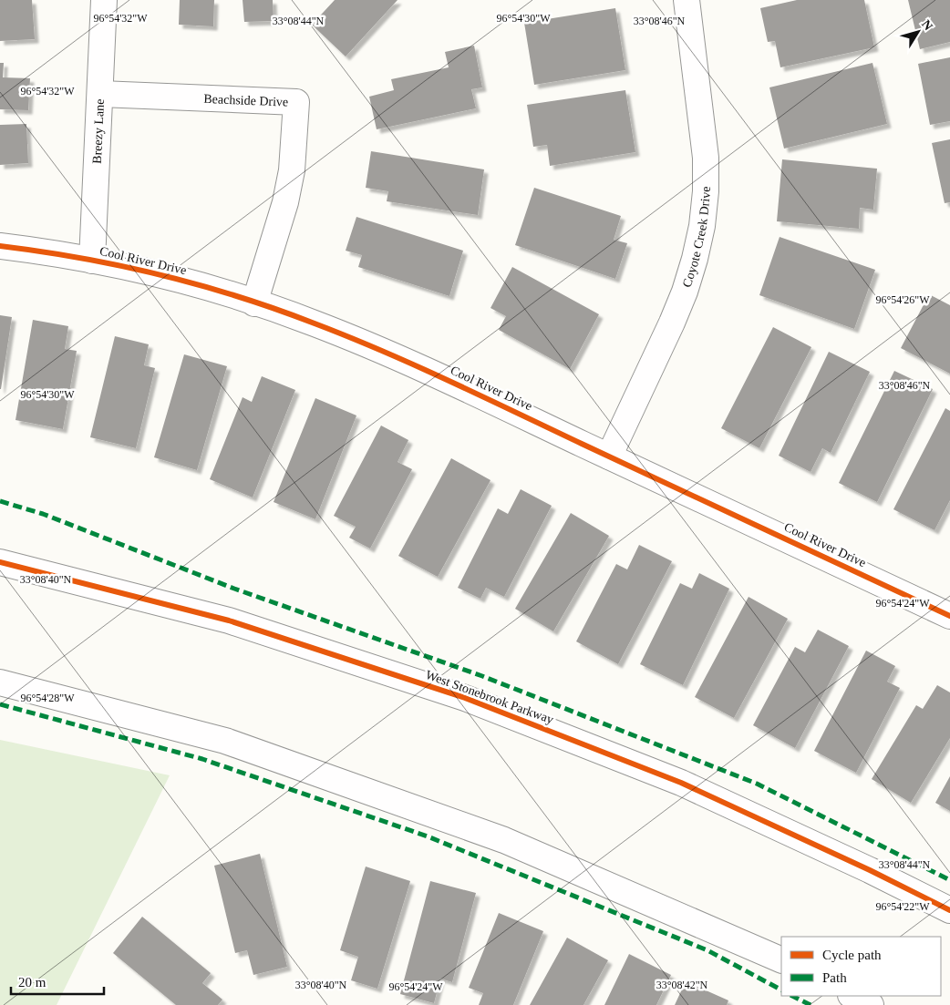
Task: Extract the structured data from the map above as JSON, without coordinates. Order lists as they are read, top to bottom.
{
  "streets": {
    "street": [
      "Beachside Drive",
      "Breezy Lane",
      "Coyote Creek Drive",
      "Cool River Drive",
      "West Stonebrook Parkway"
    ]
  },
  "crossings": [
    ["Beachside Drive", "Breezy Lane"],
    ["Beachside Drive", "Cool River Drive"],
    ["Breezy Lane", "Cool River Drive"],
    ["Coyote Creek Drive", "Cool River Drive"]
  ],
  "legend": ["Cycle path", "Path"],
  "scale_bar": "20 m",
  "north": "top right",
  "coordinates": [
    "96°54'32\"W",
    "96°54'30\"W",
    "33°08'44\"N",
    "33°08'46\"N",
    "96°54'26\"W",
    "33°08'40\"N",
    "96°54'24\"W",
    "96°54'28\"W",
    "96°54'22\"W",
    "33°08'42\"N"
  ]
}
